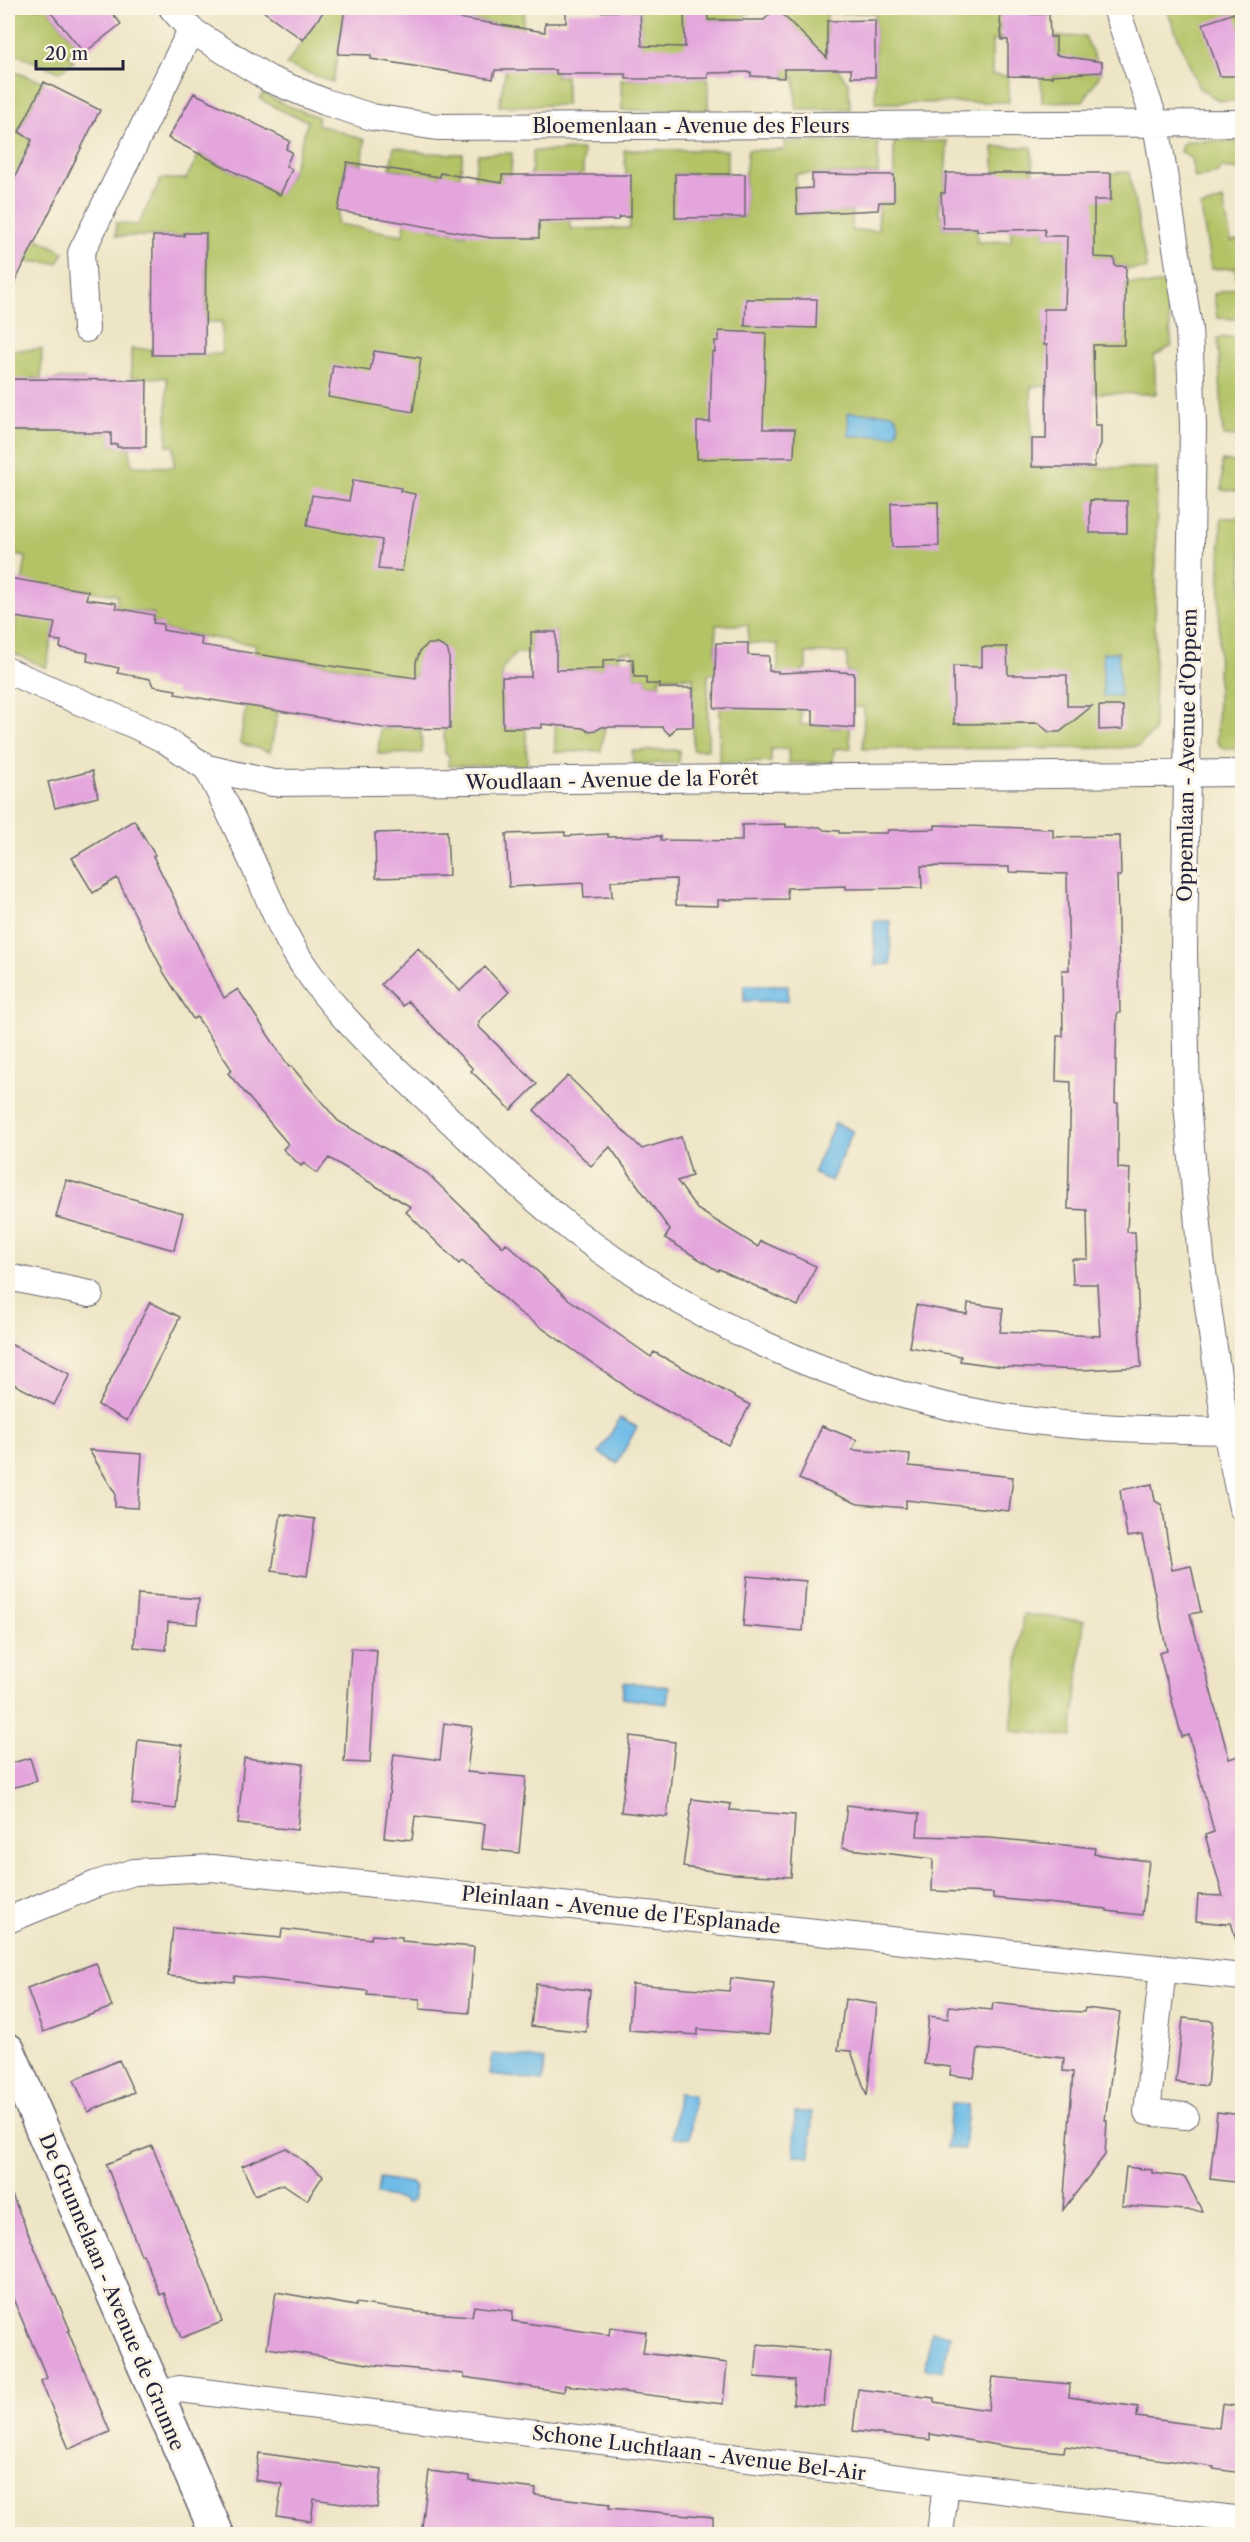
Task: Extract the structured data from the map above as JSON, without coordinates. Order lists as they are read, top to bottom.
{
  "streets": {
    "street": [
      "Bloemenlaan - Avenue des Fleurs",
      "Oppemlaan - Avenue d'Oppem",
      "Woudlaan - Avenue de la Forêt",
      "Pleinlaan - Avenue de l'Esplanade",
      "De Grunnelaan - Avenue de Grunne",
      "Schone Luchtlaan - Avenue Bel-Air"
    ]
  },
  "crossings": [
    ["Bloemenlaan - Avenue des Fleurs", "Oppemlaan - Avenue d'Oppem"],
    ["Oppemlaan - Avenue d'Oppem", "Woudlaan - Avenue de la Forêt"],
    ["De Grunnelaan - Avenue de Grunne", "Schone Luchtlaan - Avenue Bel-Air"]
  ],
  "scale_bar": "20 m"
}
